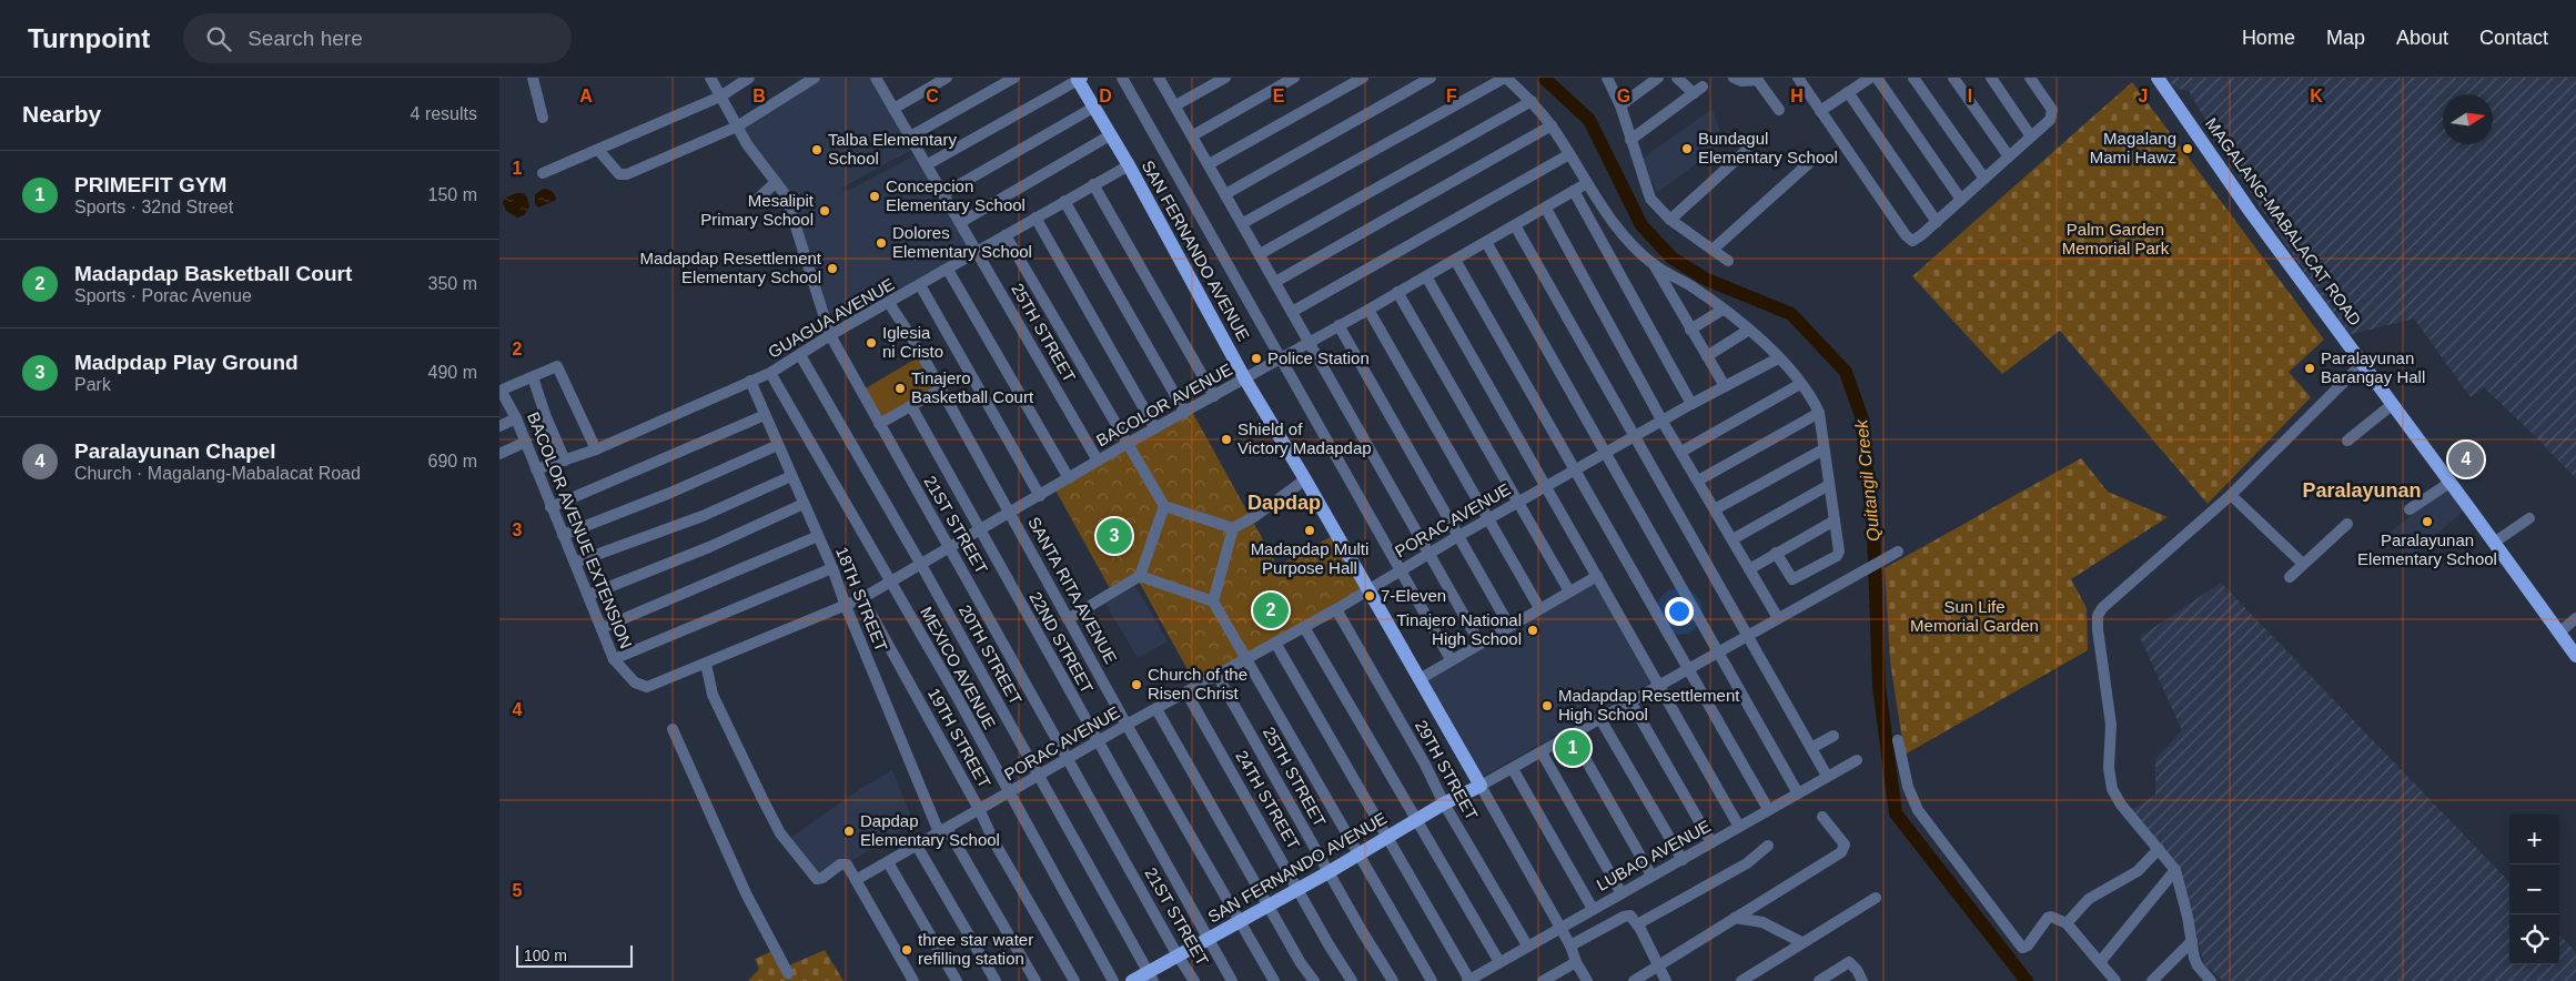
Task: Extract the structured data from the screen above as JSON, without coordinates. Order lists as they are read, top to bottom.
{
  "streets": {
    "main road": ["MAGALANG-MABALACAT ROAD", "SAN FERNANDO AVENUE"],
    "street": [
      "GUAGUA AVENUE",
      "25TH STREET",
      "BACOLOR AVENUE",
      "PORAC AVENUE",
      "21ST STREET",
      "BACOLOR AVENUE EXTENSION",
      "SANTA RITA AVENUE",
      "18TH STREET",
      "22ND STREET",
      "20TH STREET",
      "MEXICO AVENUE",
      "19TH STREET",
      "29TH STREET",
      "24TH STREET",
      "LUBAO AVENUE"
    ]
  },
  "crossings": [
    ["SAN FERNANDO AVENUE", "GUAGUA AVENUE"],
    ["SAN FERNANDO AVENUE", "25TH STREET"],
    ["SAN FERNANDO AVENUE", "BACOLOR AVENUE"],
    ["SAN FERNANDO AVENUE", "PORAC AVENUE"],
    ["SAN FERNANDO AVENUE", "21ST STREET"],
    ["SAN FERNANDO AVENUE", "SANTA RITA AVENUE"],
    ["SAN FERNANDO AVENUE", "22ND STREET"],
    ["SAN FERNANDO AVENUE", "20TH STREET"],
    ["SAN FERNANDO AVENUE", "29TH STREET"],
    ["SAN FERNANDO AVENUE", "24TH STREET"],
    ["SAN FERNANDO AVENUE", "LUBAO AVENUE"],
    ["GUAGUA AVENUE", "25TH STREET"],
    ["GUAGUA AVENUE", "21ST STREET"],
    ["GUAGUA AVENUE", "BACOLOR AVENUE EXTENSION"],
    ["GUAGUA AVENUE", "SANTA RITA AVENUE"],
    ["GUAGUA AVENUE", "18TH STREET"],
    ["GUAGUA AVENUE", "20TH STREET"],
    ["GUAGUA AVENUE", "MEXICO AVENUE"],
    ["25TH STREET", "BACOLOR AVENUE"],
    ["25TH STREET", "PORAC AVENUE"],
    ["BACOLOR AVENUE", "21ST STREET"],
    ["BACOLOR AVENUE", "BACOLOR AVENUE EXTENSION"],
    ["BACOLOR AVENUE", "SANTA RITA AVENUE"],
    ["BACOLOR AVENUE", "18TH STREET"],
    ["BACOLOR AVENUE", "22ND STREET"],
    ["BACOLOR AVENUE", "20TH STREET"],
    ["BACOLOR AVENUE", "MEXICO AVENUE"],
    ["BACOLOR AVENUE", "19TH STREET"],
    ["PORAC AVENUE", "21ST STREET"],
    ["PORAC AVENUE", "SANTA RITA AVENUE"],
    ["PORAC AVENUE", "18TH STREET"],
    ["PORAC AVENUE", "22ND STREET"],
    ["PORAC AVENUE", "20TH STREET"],
    ["PORAC AVENUE", "MEXICO AVENUE"],
    ["PORAC AVENUE", "19TH STREET"],
    ["PORAC AVENUE", "29TH STREET"],
    ["PORAC AVENUE", "24TH STREET"],
    ["BACOLOR AVENUE EXTENSION", "18TH STREET"],
    ["29TH STREET", "LUBAO AVENUE"]
  ],
  "districts": ["Paralayunan", "Dapdap"],
  "water": ["Quitangil Creek"],
  "parks": ["Palm Garden Memorial Park", "Sun Life Memorial Garden"],
  "places": [
    "Bundagul Elementary School",
    "Magalang Mami Hawz",
    "Talba Elementary School",
    "Concepcion Elementary School",
    "Mesalipit Primary School",
    "Dolores Elementary School",
    "Madapdap Resettlement Elementary School",
    "Iglesia ni Cristo",
    "Police Station",
    "Paralayunan Barangay Hall",
    "Tinajero Basketball Court",
    "Shield of Victory Madapdap",
    "Paralayunan Elementary School",
    "Madapdap Multi Purpose Hall",
    "7-Eleven",
    "Tinajero National High School",
    "Church of the Risen Christ",
    "Madapdap Resettlement High School",
    "Dapdap Elementary School",
    "three star water refilling station"
  ],
  "scale_bar": "100 m",
  "north": "right",
  "page": {
    "header": "Turnpoint",
    "search": "Search here",
    "nav": [
      "Home",
      "Map",
      "About",
      "Contact"
    ],
    "heading": ["Nearby", "4 results"],
    "list": [
      {
        "mark": "1",
        "name": "PRIMEFIT GYM",
        "note": "Sports · 32nd Street",
        "value": "150 m"
      },
      {
        "mark": "2",
        "name": "Madapdap Basketball Court",
        "note": "Sports · Porac Avenue",
        "value": "350 m"
      },
      {
        "mark": "3",
        "name": "Madpdap Play Ground",
        "note": "Park",
        "value": "490 m"
      },
      {
        "mark": "4",
        "name": "Paralayunan Chapel",
        "note": "Church · Magalang-Mabalacat Road",
        "value": "690 m"
      }
    ],
    "pins": [
      "4",
      "3",
      "2",
      "1"
    ],
    "map_buttons": ["+", "−"],
    "scale": "100 m"
  },
  "grid": {
    "columns": [
      "A",
      "B",
      "C",
      "D",
      "E",
      "F",
      "G",
      "H",
      "I",
      "J",
      "K"
    ],
    "rows": [
      "1",
      "2",
      "3",
      "4",
      "5"
    ]
  }
}
